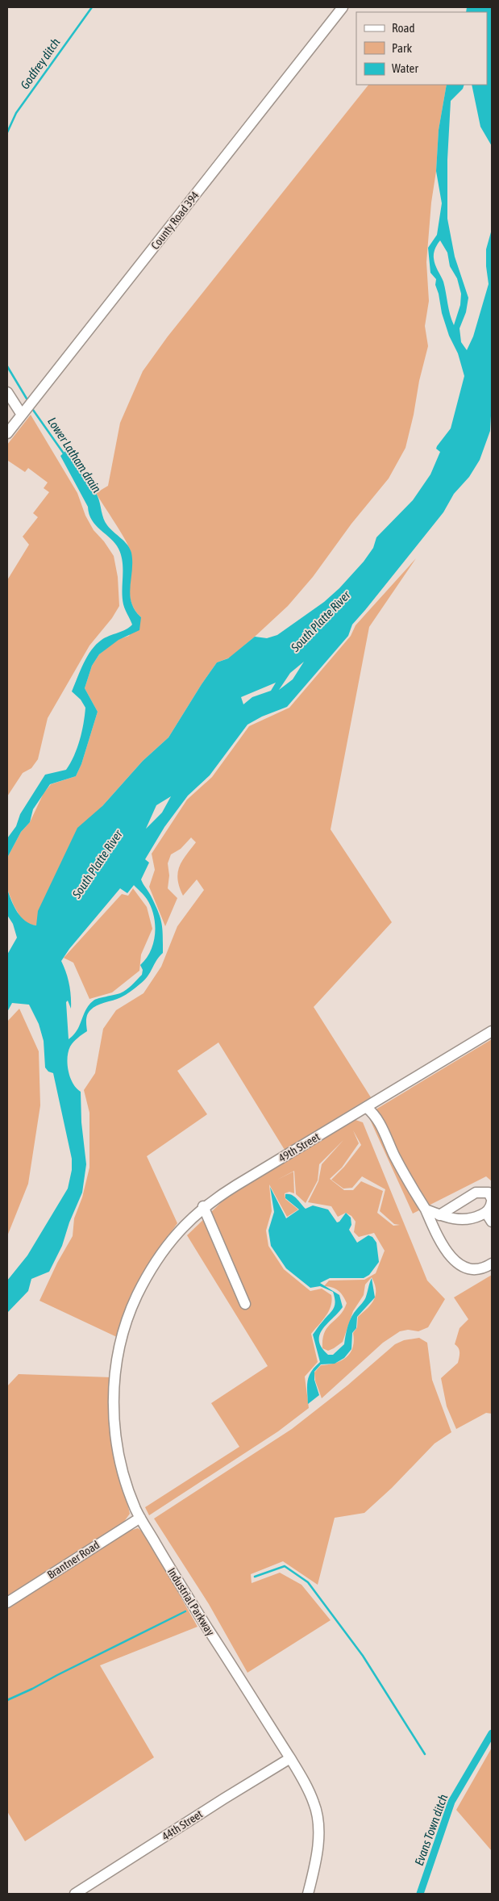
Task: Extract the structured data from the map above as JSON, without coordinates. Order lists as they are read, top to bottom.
{
  "streets": {
    "street": [
      "County Road 394",
      "49th Street",
      "Brantner Road",
      "Industrial Parkway",
      "44th Street"
    ]
  },
  "crossings": [
    ["49th Street", "Industrial Parkway"],
    ["Brantner Road", "Industrial Parkway"],
    ["Industrial Parkway", "44th Street"]
  ],
  "water": [
    "Godfrey ditch",
    "Lower Latham drain",
    "South Platte River",
    "Evans Town ditch"
  ],
  "legend": ["Road", "Park", "Water"]
}
